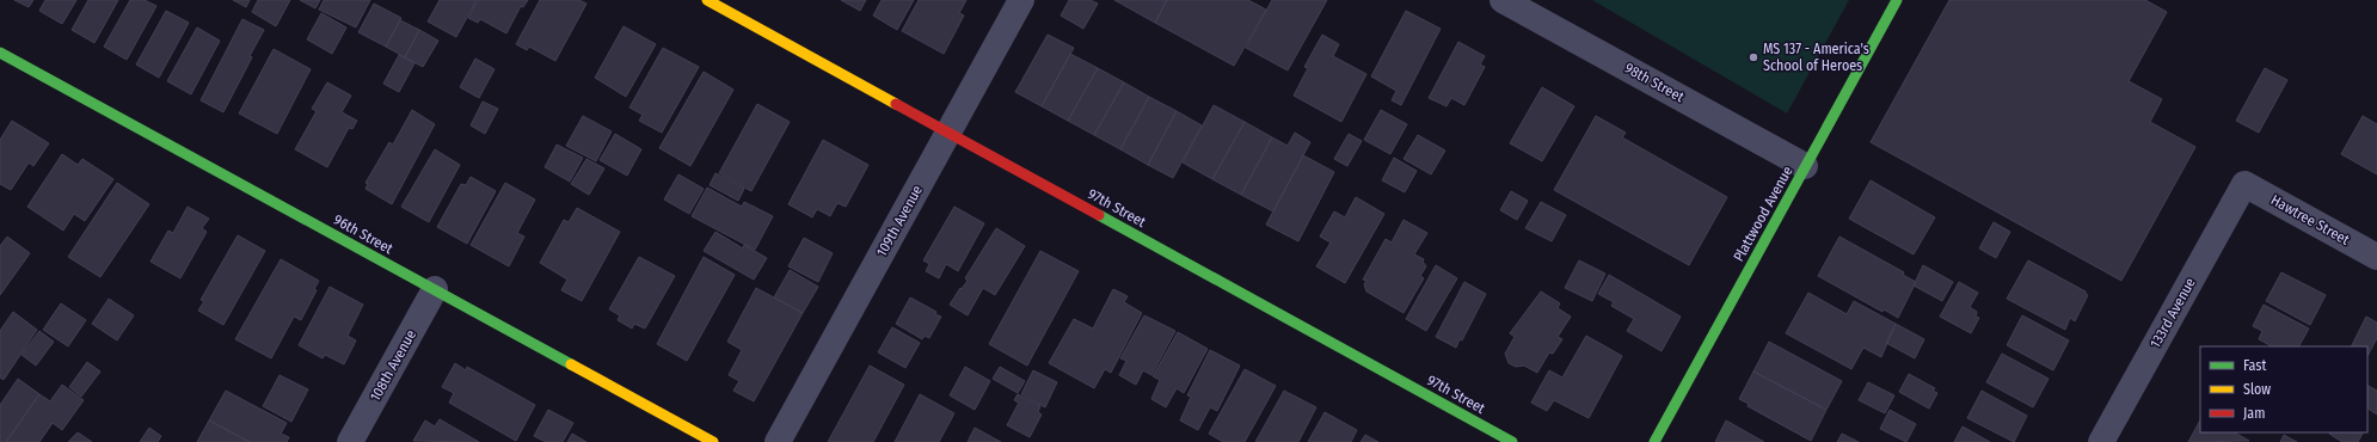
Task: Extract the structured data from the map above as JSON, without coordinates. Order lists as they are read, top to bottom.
{
  "streets": {
    "street": [
      "98th Street",
      "97th Street",
      "Plattwood Avenue",
      "Hawtree Street",
      "109th Avenue",
      "96th Street",
      "133rd Avenue",
      "108th Avenue"
    ]
  },
  "crossings": [
    ["98th Street", "Plattwood Avenue"],
    ["97th Street", "109th Avenue"],
    ["Hawtree Street", "133rd Avenue"],
    ["96th Street", "108th Avenue"]
  ],
  "places": ["MS 137 - America's School of Heroes"],
  "legend": ["Fast", "Slow", "Jam"]
}
